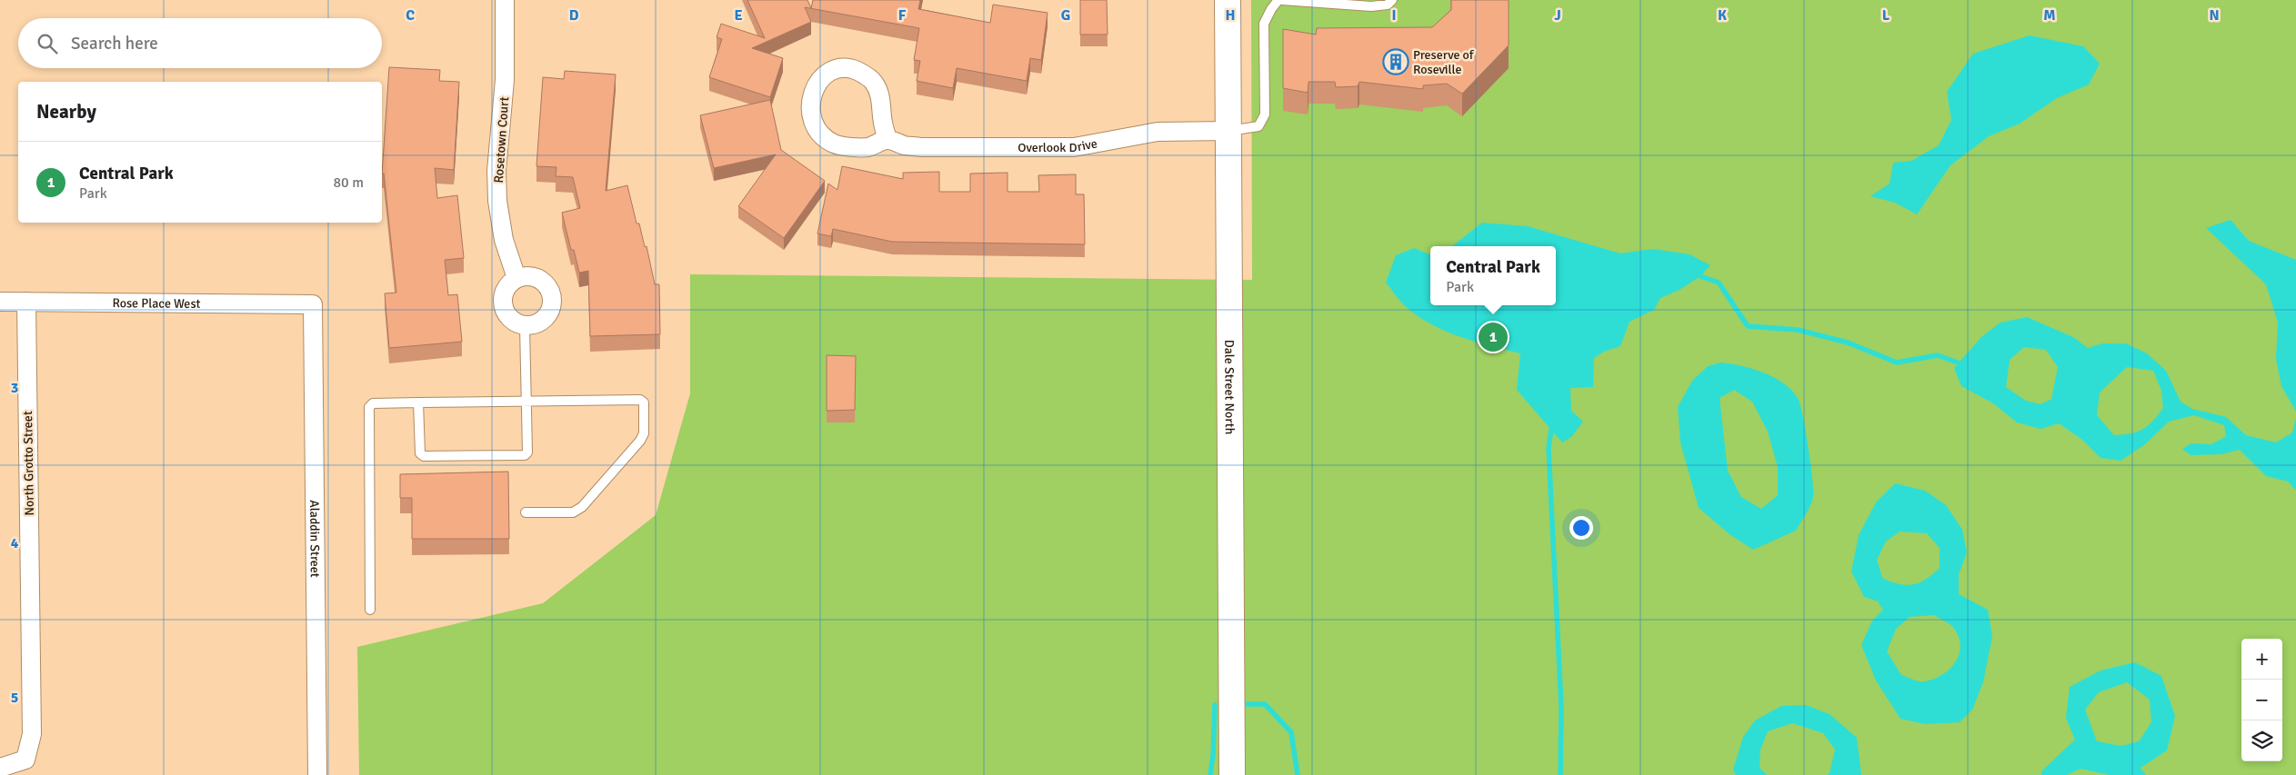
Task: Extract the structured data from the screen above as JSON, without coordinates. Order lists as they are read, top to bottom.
{
  "streets": {
    "main road": ["Dale Street North"],
    "street": [
      "Rosetown Court",
      "Overlook Drive",
      "Rose Place West",
      "North Grotto Street",
      "Aladdin Street"
    ]
  },
  "crossings": [
    ["Overlook Drive", "Dale Street North"],
    ["Rose Place West", "North Grotto Street"],
    ["Rose Place West", "Aladdin Street"]
  ],
  "places": {
    "building": ["Preserve of Roseville"]
  },
  "page": {
    "search": "Search here",
    "heading": "Nearby",
    "list": [
      {
        "mark": "1",
        "name": "Central Park",
        "note": "Park",
        "value": "80 m"
      }
    ],
    "popup": ["Central Park", "Park"],
    "pins": "1",
    "map_buttons": ["+", "−"]
  },
  "grid": {
    "columns": [
      "C",
      "D",
      "E",
      "F",
      "G",
      "H",
      "I",
      "J",
      "K",
      "L",
      "M",
      "N"
    ],
    "rows": ["3", "4", "5"]
  }
}
